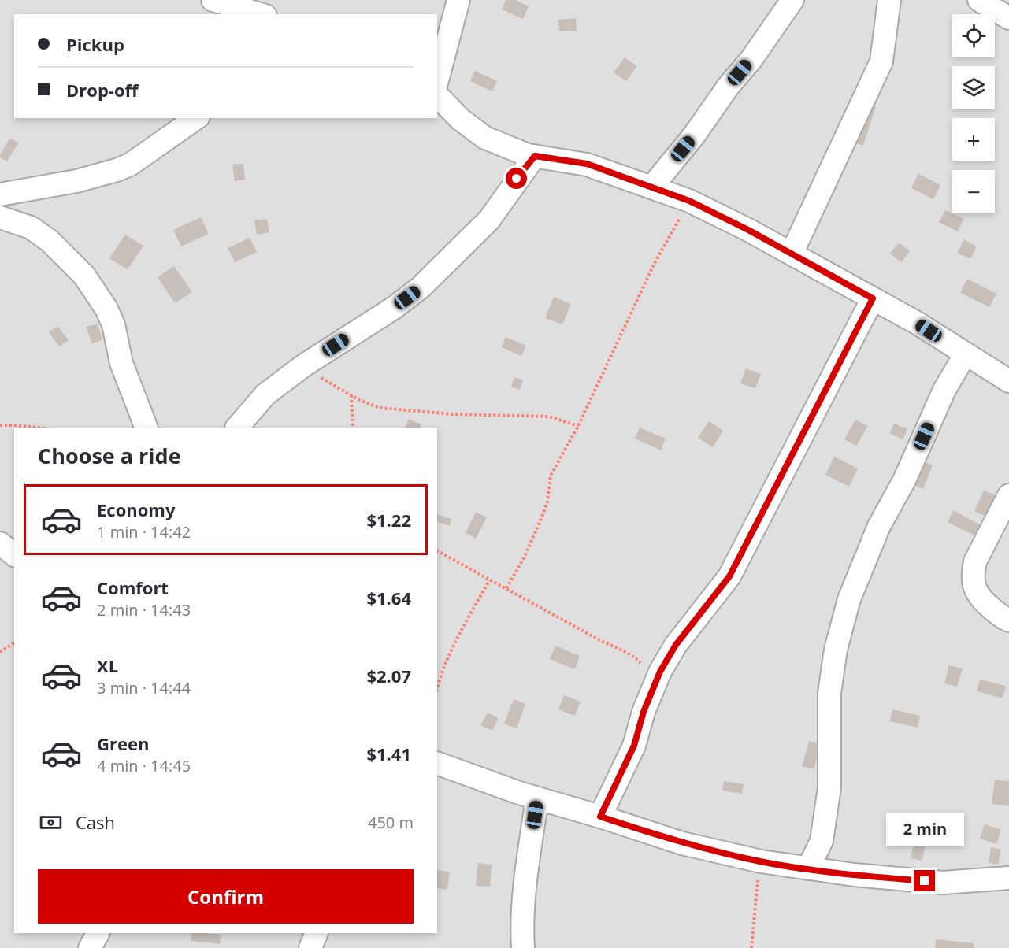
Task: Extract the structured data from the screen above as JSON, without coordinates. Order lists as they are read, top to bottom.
{
  "page": {
    "map_buttons": ["+", "−"],
    "banner": ["Pickup", "Drop-off"],
    "heading": "Choose a ride",
    "list": [
      {
        "name": "Economy",
        "note": "1 min · 14:42",
        "value": "$1.22"
      },
      {
        "name": "Comfort",
        "note": "2 min · 14:43",
        "value": "$1.64"
      },
      {
        "name": "XL",
        "note": "3 min · 14:44",
        "value": "$2.07"
      },
      {
        "name": "Green",
        "note": "4 min · 14:45",
        "value": "$1.41"
      }
    ],
    "pay": ["Cash", "450 m"],
    "bubble": "2 min",
    "buttons": "Confirm"
  }
}
